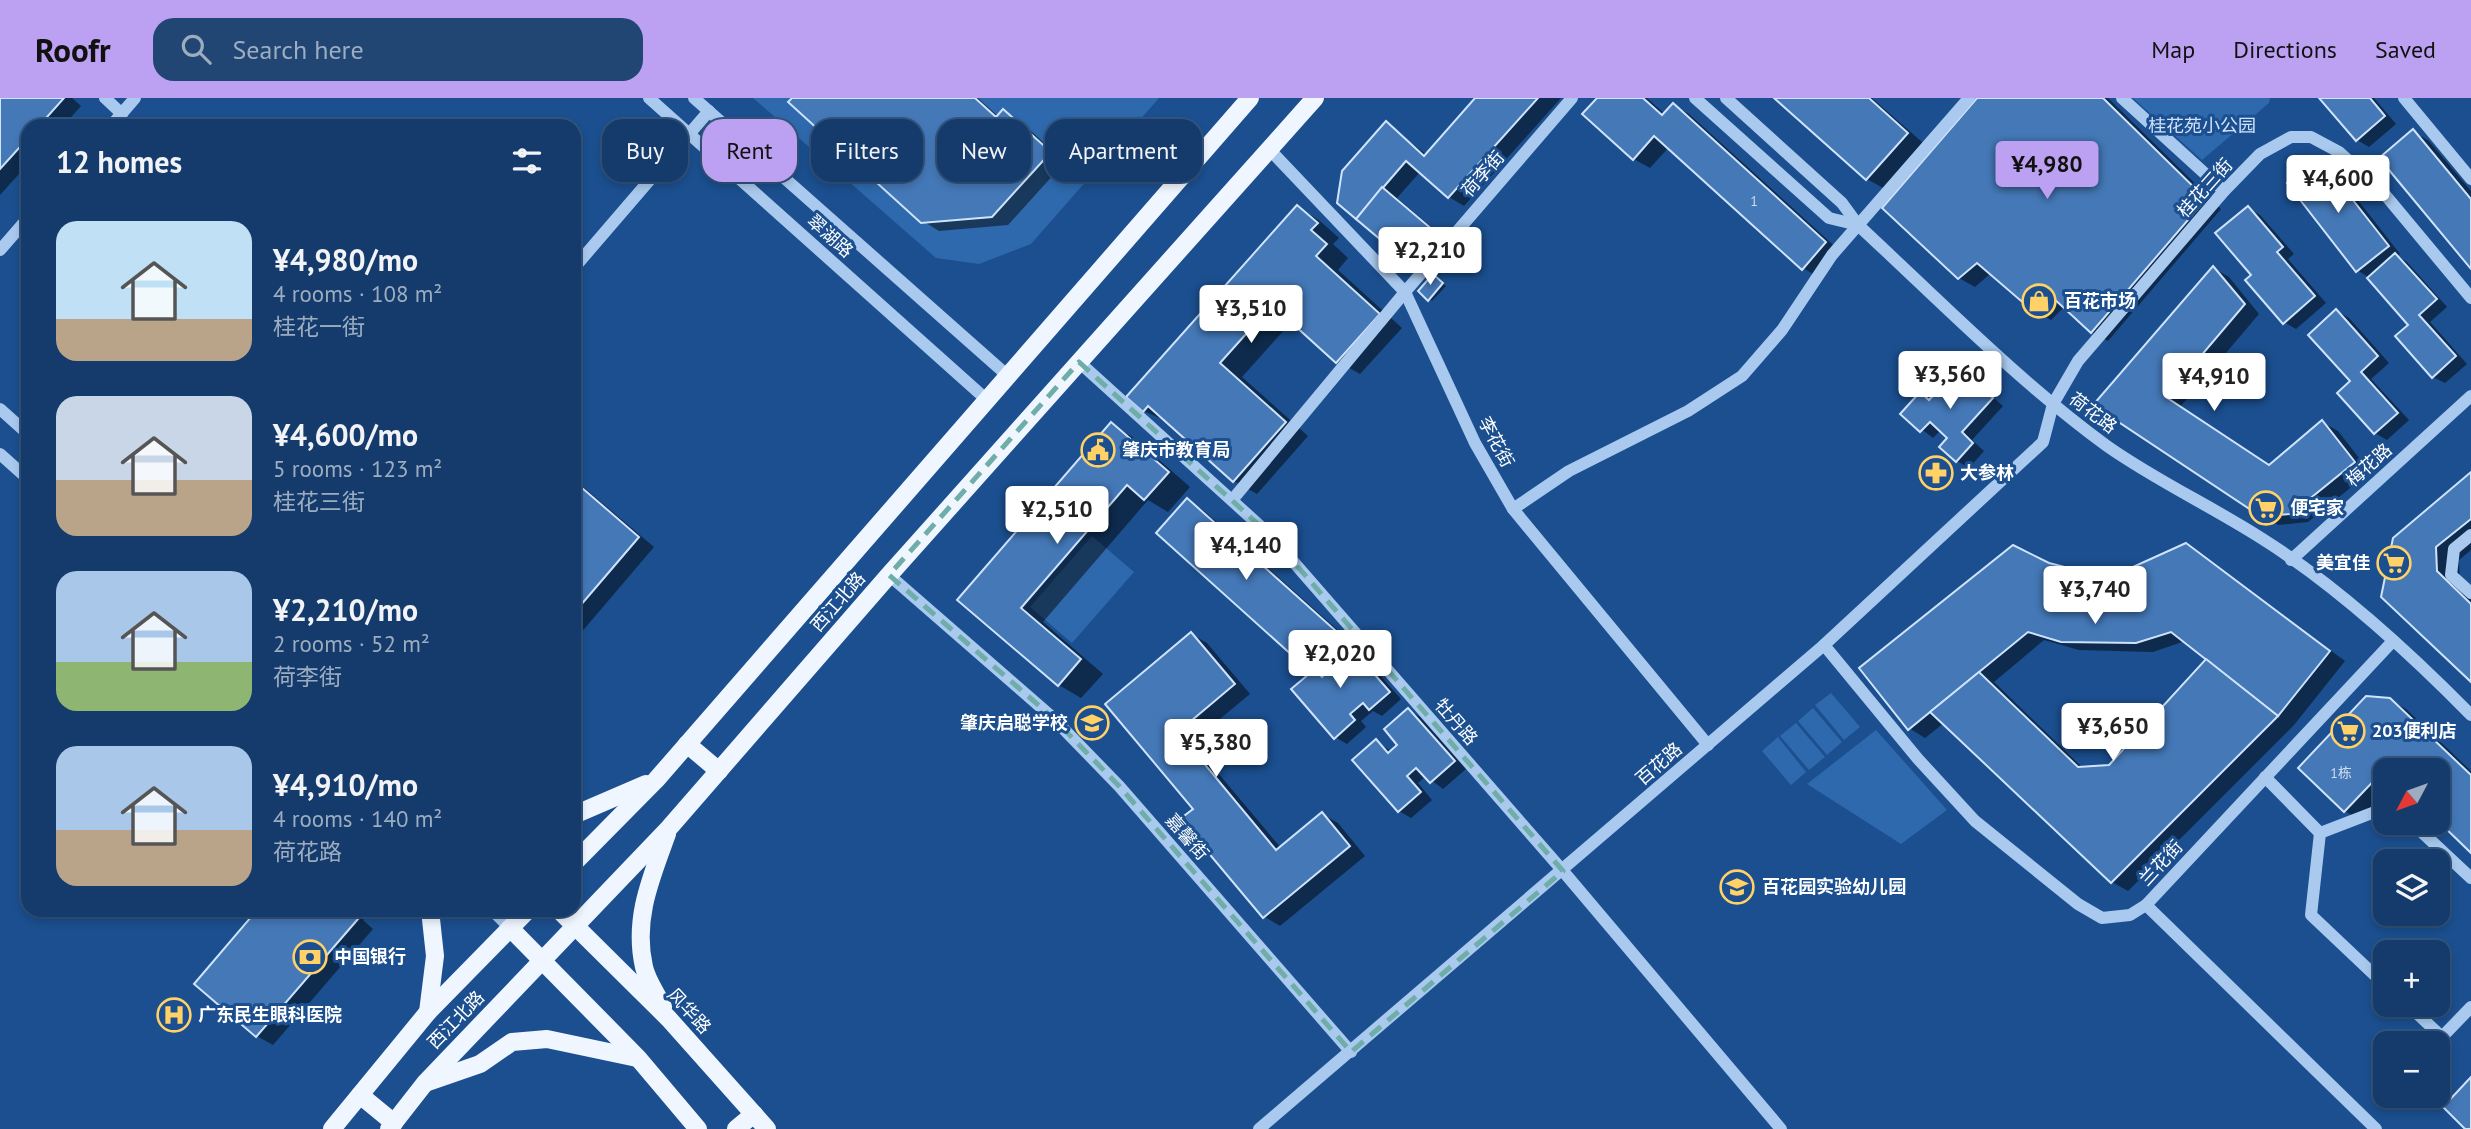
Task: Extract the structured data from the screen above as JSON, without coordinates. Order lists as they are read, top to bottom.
{
  "streets": {
    "main road": ["西江北路", "风华路"],
    "street": [
      "荷李街",
      "桂花三街",
      "翠湖路",
      "荷花路",
      "李花街",
      "梅花路",
      "牡丹路",
      "百花路",
      "嘉馨街",
      "兰花街"
    ]
  },
  "crossings": [
    ["荷李街", "李花街"],
    ["荷李街", "牡丹路"],
    ["桂花三街", "荷花路"],
    ["桂花三街", "百花路"],
    ["翠湖路", "西江北路"],
    ["荷花路", "梅花路"],
    ["荷花路", "百花路"],
    ["荷花路", "兰花街"],
    ["李花街", "西江北路"],
    ["李花街", "百花路"],
    ["西江北路", "牡丹路"],
    ["西江北路", "嘉馨街"],
    ["西江北路", "风华路"],
    ["牡丹路", "百花路"],
    ["百花路", "嘉馨街"]
  ],
  "parks": ["桂花苑小公园"],
  "places": {
    "shop": ["百花市场"],
    "public building": ["肇庆市教育局"],
    "pharmacy": ["大参林"],
    "supermarket": ["便宅家", "美宜佳", "203便利店"],
    "school or university": ["肇庆启聪学校", "百花园实验幼儿园"],
    "bank": ["中国银行"],
    "hospital": ["广东民生眼科医院"]
  },
  "house_numbers": ["1", "1栋"],
  "north": "bottom left",
  "page": {
    "header": "Roofr",
    "search": "Search here",
    "nav": ["Map", "Directions", "Saved"],
    "chip": [
      "Buy",
      "Rent",
      "Filters",
      "New",
      "Apartment"
    ],
    "heading": "12 homes",
    "price": [
      "¥4,980",
      "¥4,600",
      "¥2,210",
      "¥3,510",
      "¥3,560",
      "¥4,910",
      "¥2,510",
      "¥4,140",
      "¥3,740",
      "¥2,020",
      "¥3,650",
      "¥5,380"
    ],
    "list": [
      {
        "name": "¥4,980/mo",
        "note": "4 rooms · 108 m² · 桂花一街"
      },
      {
        "name": "¥4,600/mo",
        "note": "5 rooms · 123 m² · 桂花三街"
      },
      {
        "name": "¥2,210/mo",
        "note": "2 rooms · 52 m² · 荷李街"
      },
      {
        "name": "¥4,910/mo",
        "note": "4 rooms · 140 m² · 荷花路"
      }
    ],
    "map_buttons": ["+", "−"]
  }
}
